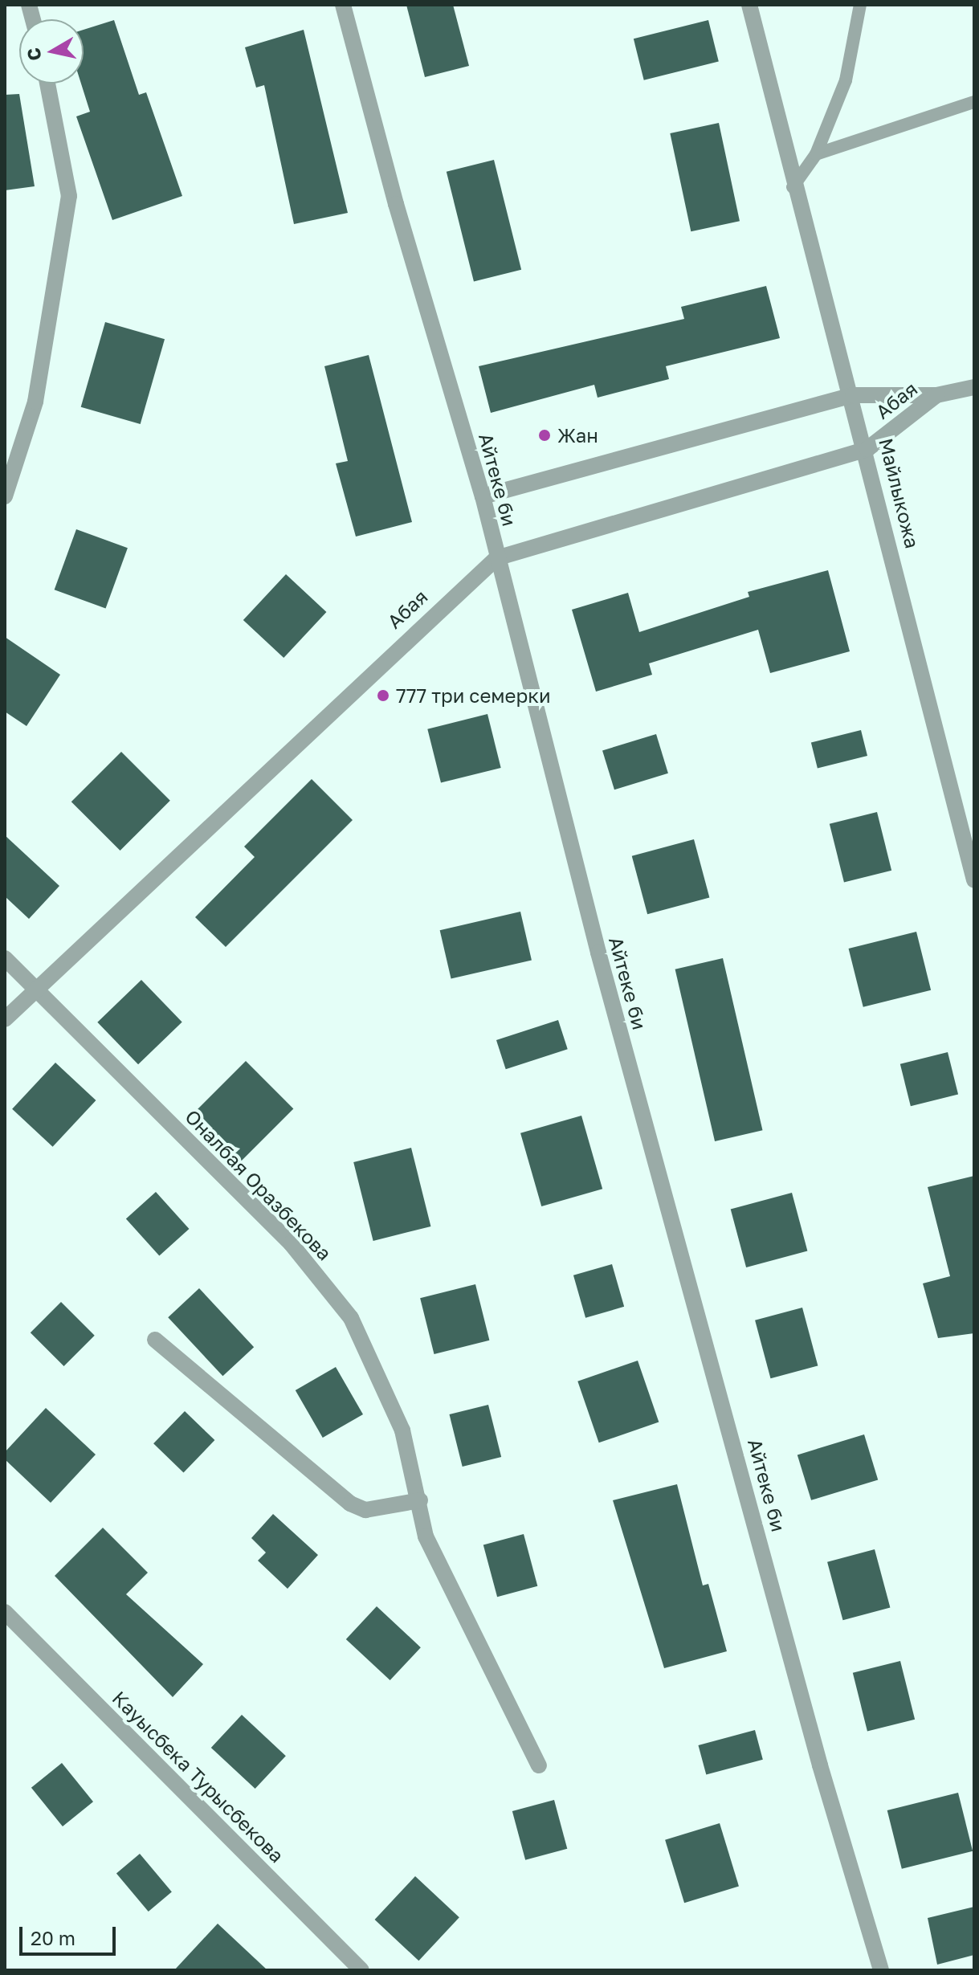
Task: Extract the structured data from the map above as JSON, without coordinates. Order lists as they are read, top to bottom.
{
  "streets": {
    "street": [
      "Абая",
      "Айтеке би",
      "Майлыкожа",
      "Оналбая Оразбекова",
      "Кауысбека Турысбекова"
    ]
  },
  "crossings": [
    ["Абая", "Айтеке би"],
    ["Абая", "Майлыкожа"],
    ["Абая", "Оналбая Оразбекова"]
  ],
  "places": ["Жан", "777 три семерки"],
  "scale_bar": "20 m",
  "north": "left"
}
